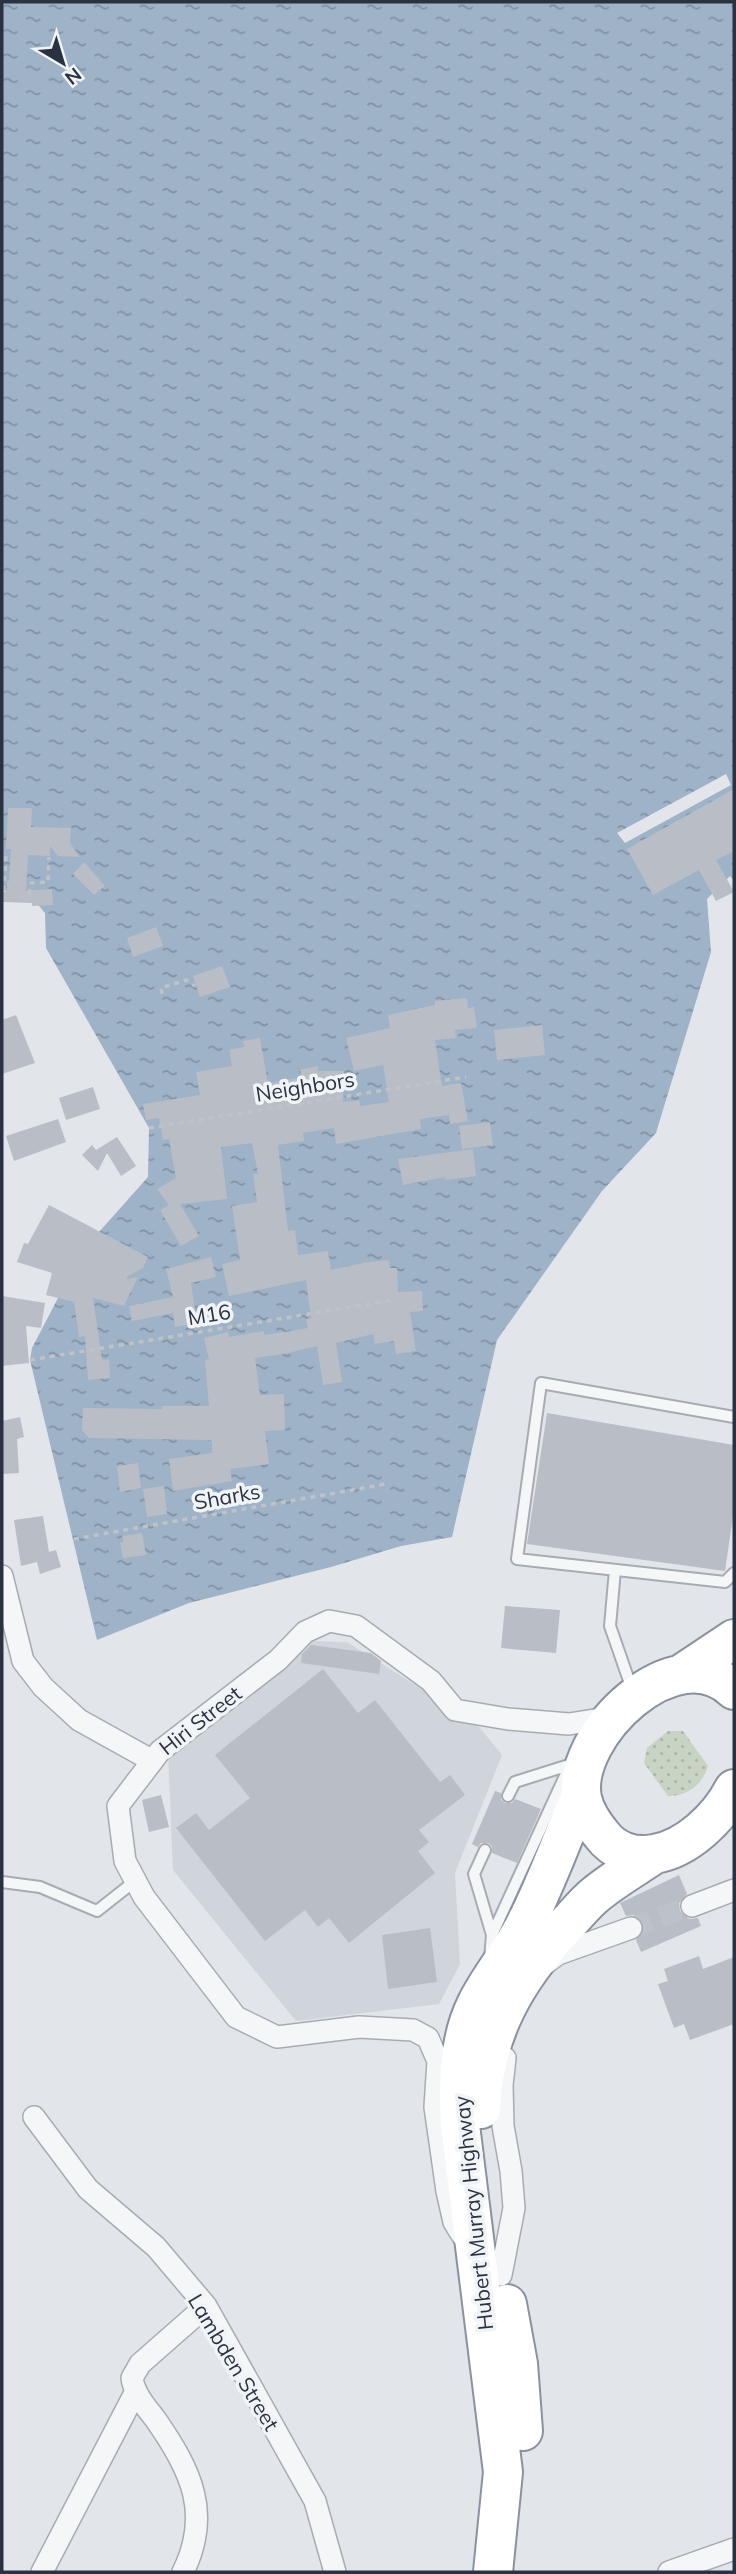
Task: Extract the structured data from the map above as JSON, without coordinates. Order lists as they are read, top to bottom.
{
  "streets": {
    "highway": ["Hubert Murray Highway"],
    "street": ["Hiri Street", "Lambden Street"],
    "path": ["Neighbors", "M16", "Sharks"]
  },
  "crossings": [
    ["Hiri Street", "Hubert Murray Highway"]
  ],
  "north": "bottom right"
}
